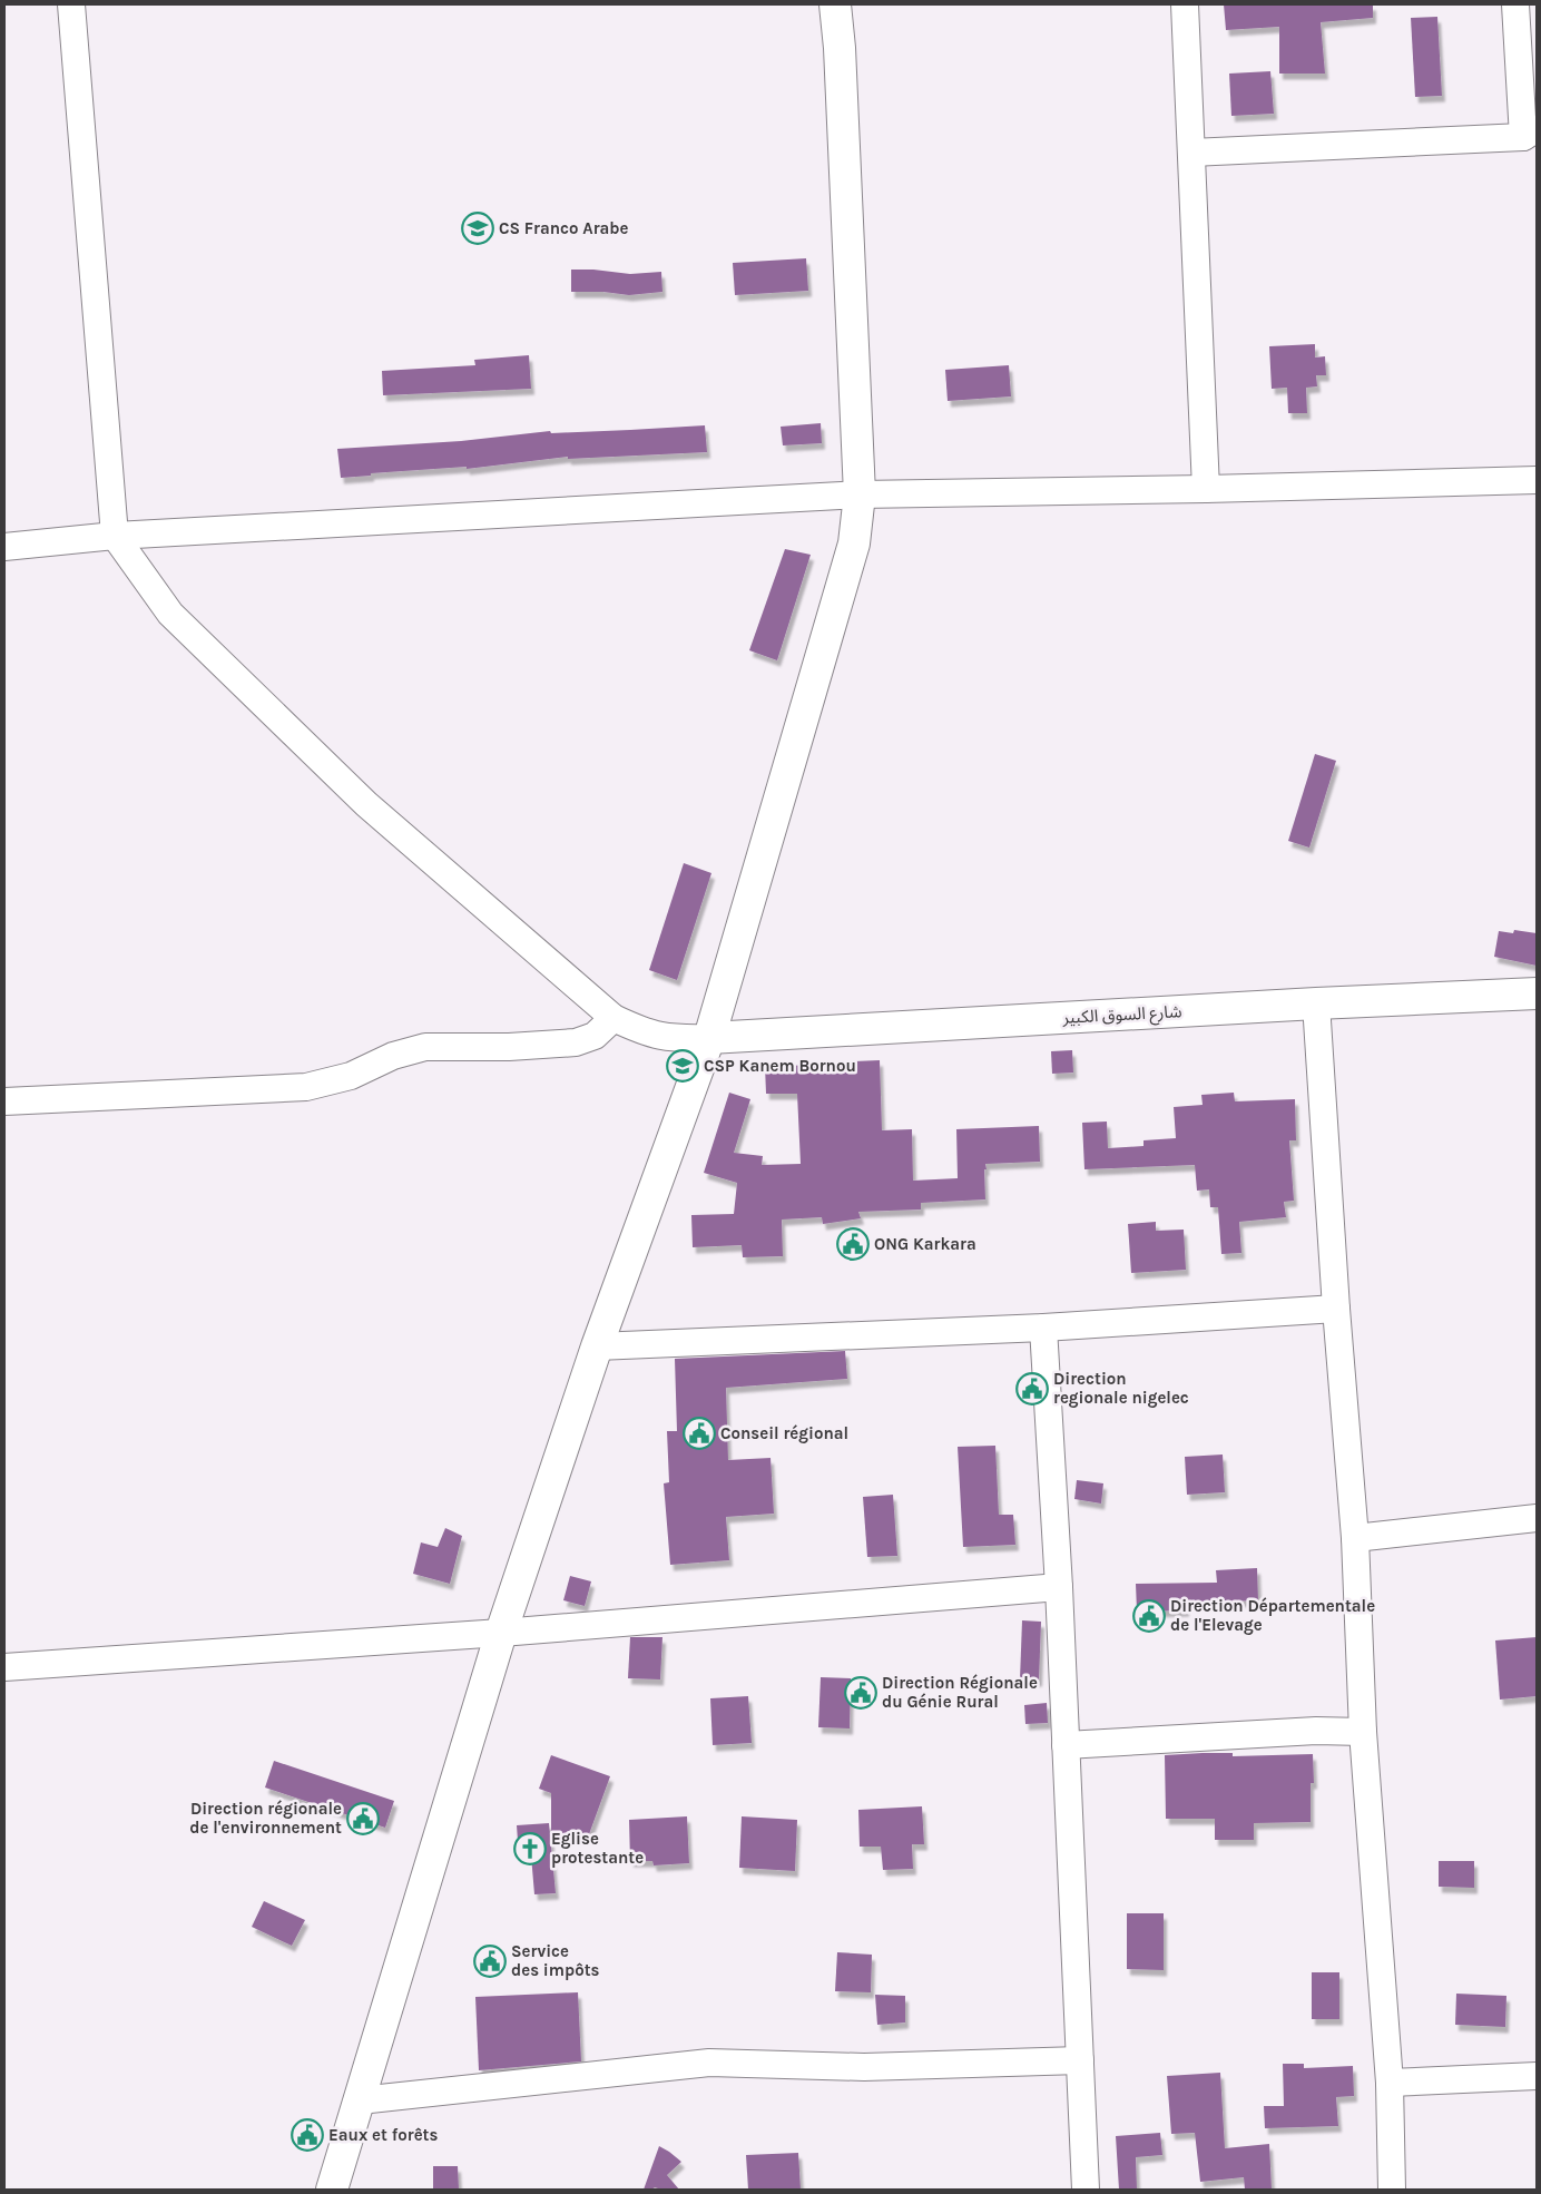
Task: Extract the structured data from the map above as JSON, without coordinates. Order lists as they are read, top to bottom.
{
  "streets": {
    "street": ["شارع السوق الكبير"]
  },
  "places": {
    "school or university": ["CS Franco Arabe", "CSP Kanem Bornou"],
    "public building": [
      "ONG Karkara",
      "Direction regionale nigelec",
      "Conseil régional",
      "Direction Départementale de l'Elevage",
      "Direction Régionale du Génie Rural",
      "Direction régionale de l'environnement",
      "Service des impôts",
      "Eaux et forêts"
    ],
    "church": ["Eglise protestante"]
  }
}
